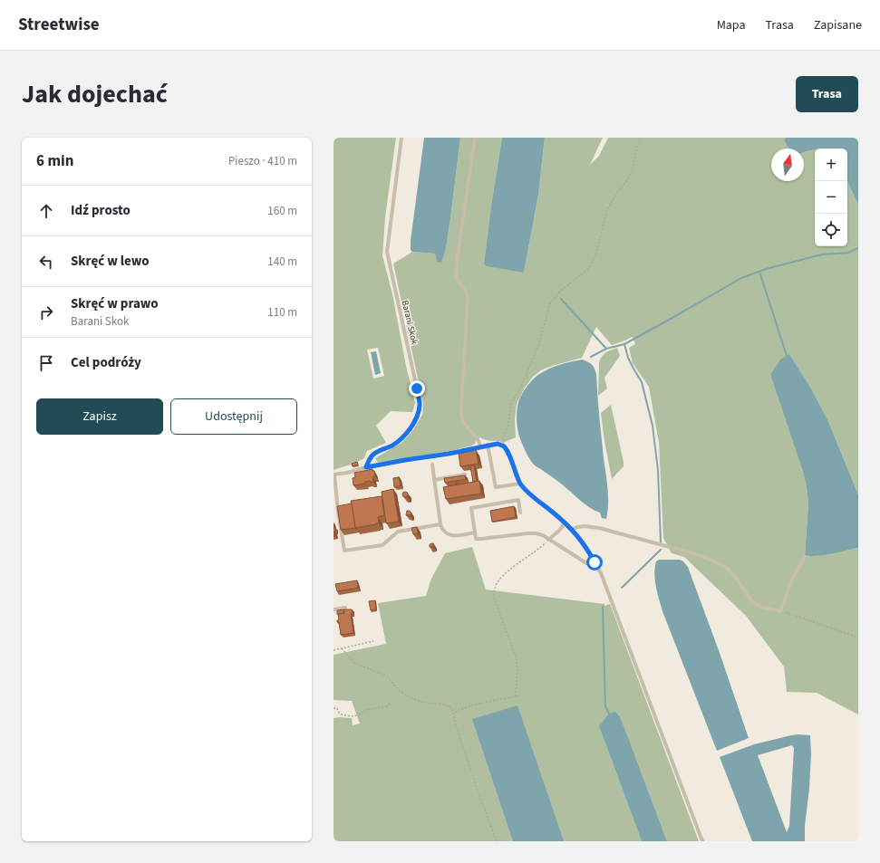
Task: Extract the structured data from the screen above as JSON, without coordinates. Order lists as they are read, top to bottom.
{
  "streets": {
    "lane": ["Barani Skok"]
  },
  "north": "top",
  "page": {
    "header": "Streetwise",
    "nav": ["Mapa", "Trasa", "Zapisane"],
    "title": "Jak dojechać",
    "buttons": [
      "Trasa",
      ["Zapisz", "Udostępnij"]
    ],
    "heading": ["6 min", "Pieszo · 410 m"],
    "map_buttons": ["+", "−"],
    "list": [
      ["Idź prosto", "160 m"],
      ["Skręć w lewo", "140 m"],
      ["Skręć w prawo", "Barani Skok", "110 m"],
      "Cel podróży"
    ]
  }
}
